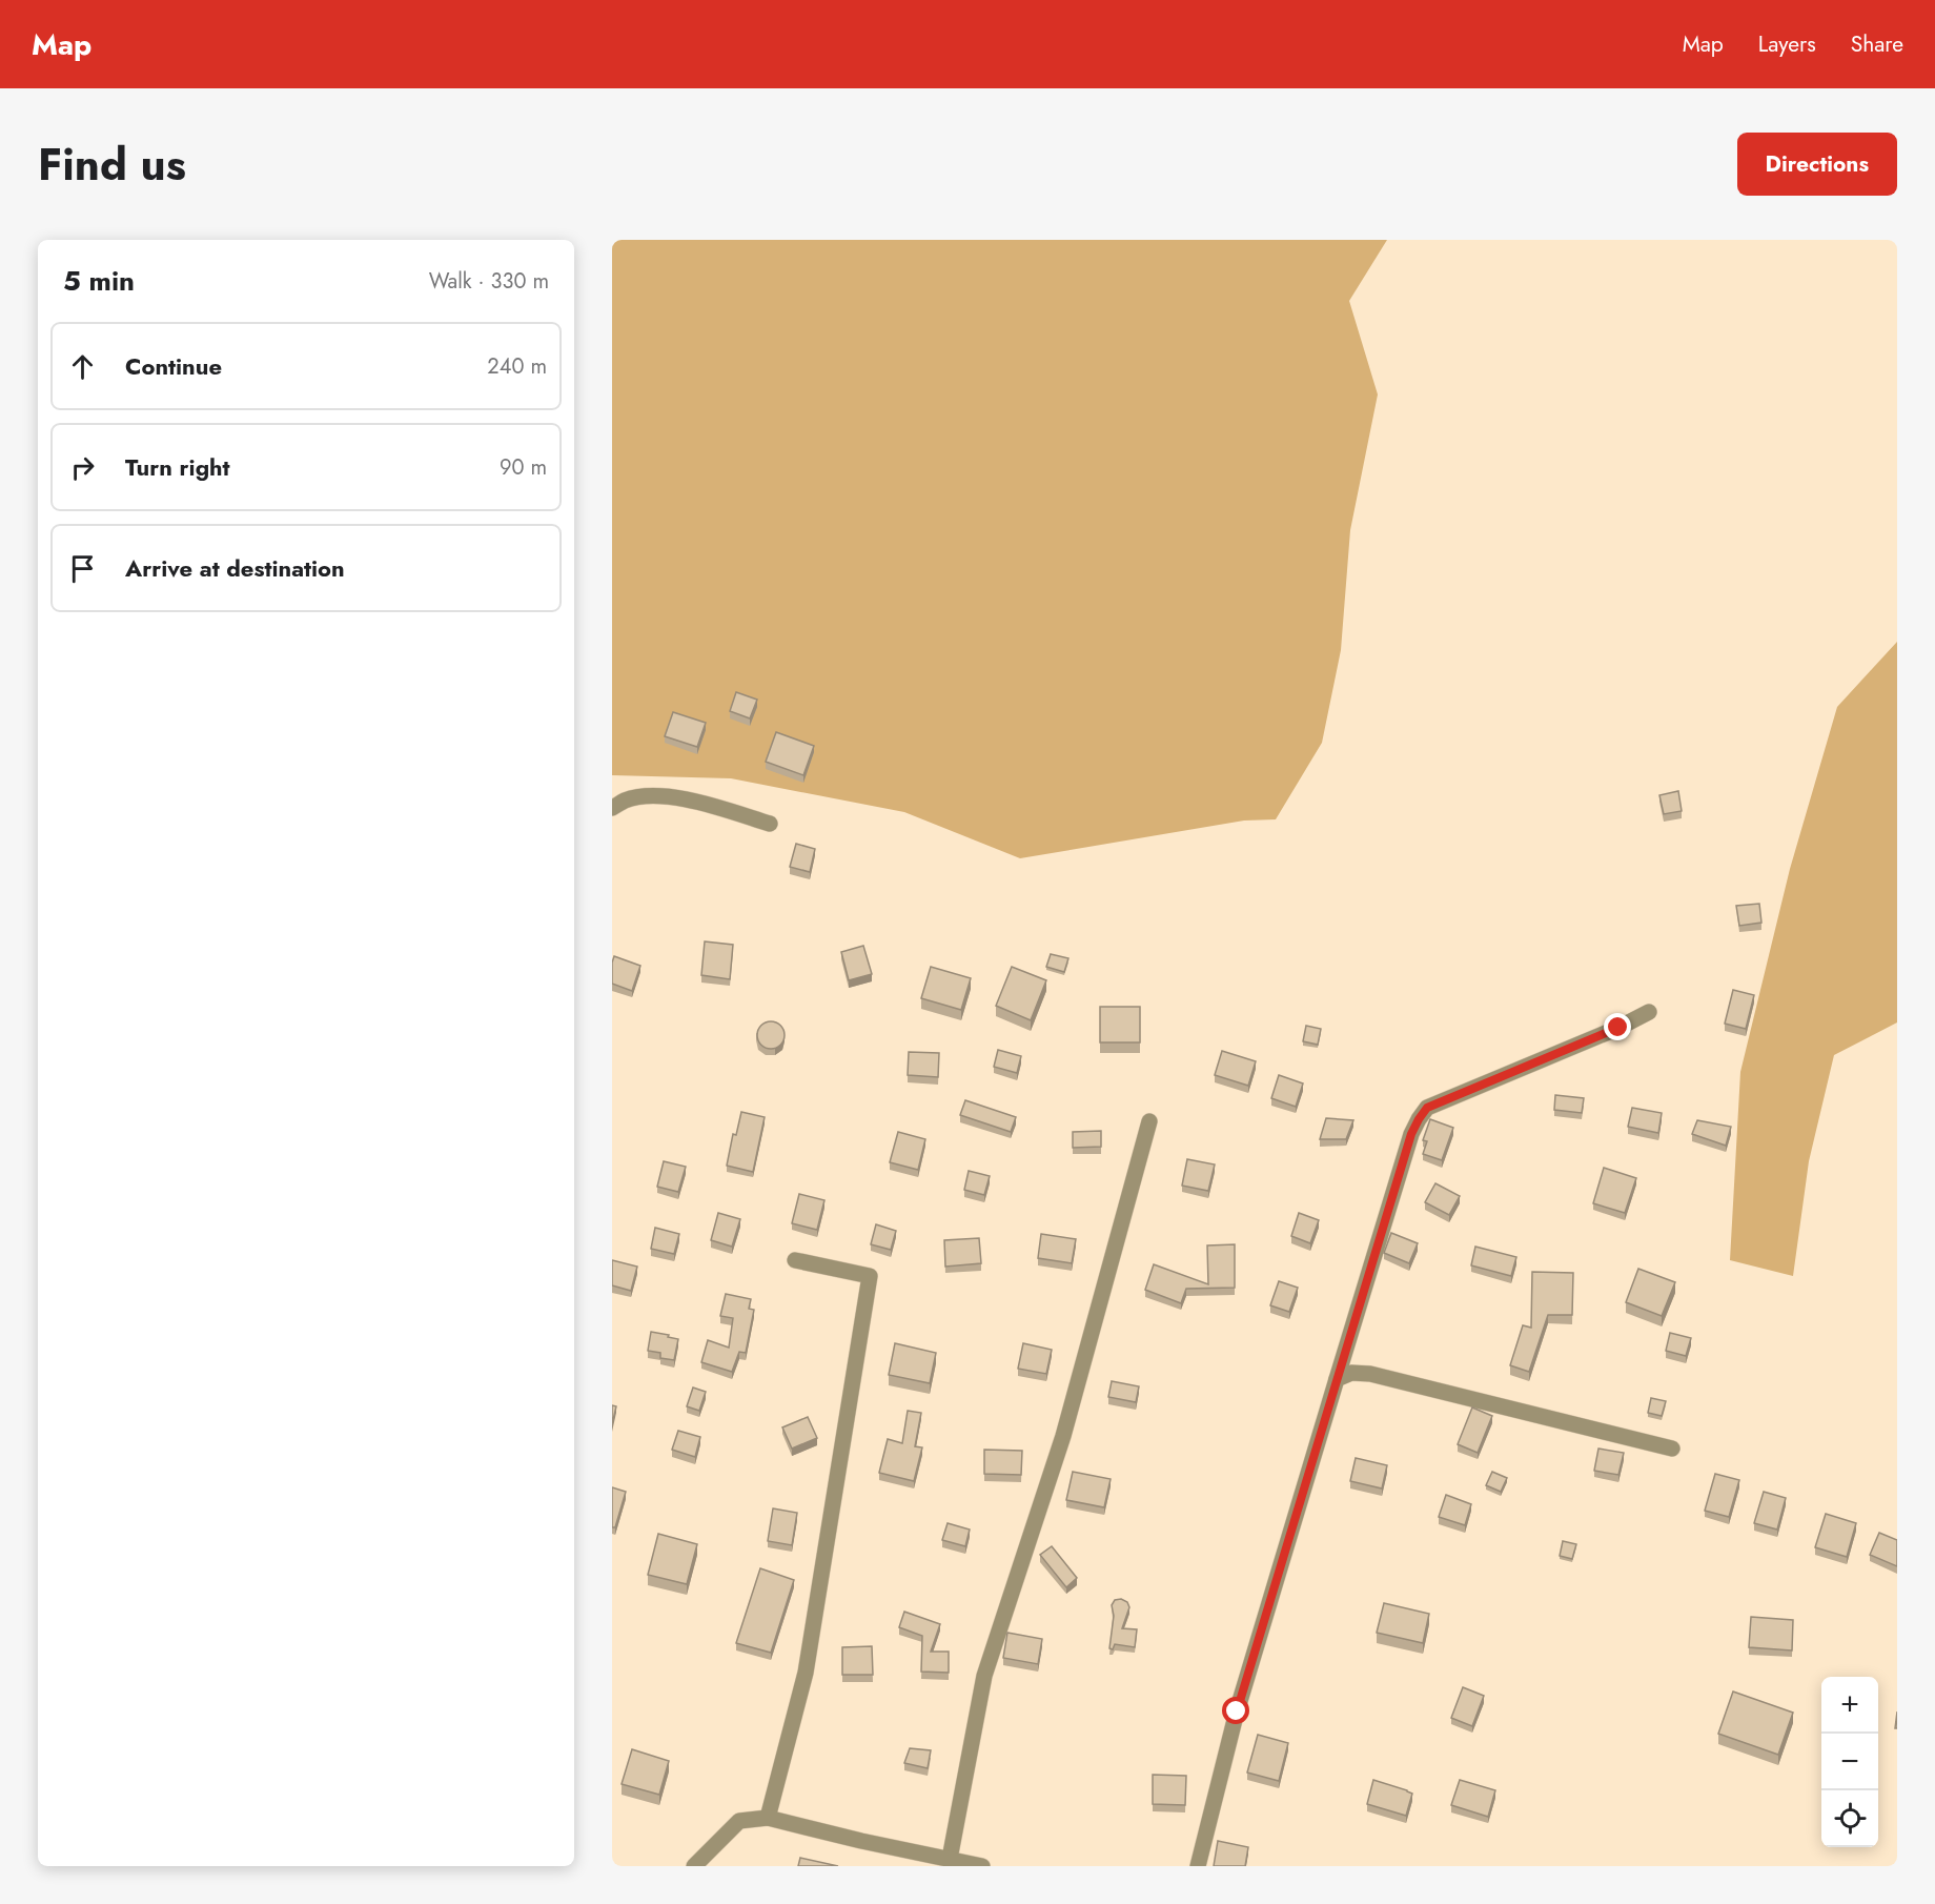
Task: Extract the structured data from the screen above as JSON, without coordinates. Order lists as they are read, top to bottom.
{
  "page": {
    "header": "Map",
    "nav": ["Map", "Layers", "Share"],
    "title": "Find us",
    "buttons": "Directions",
    "heading": ["5 min", "Walk · 330 m"],
    "list": [
      ["Continue", "240 m"],
      ["Turn right", "90 m"],
      "Arrive at destination"
    ],
    "map_buttons": ["+", "−"]
  }
}
